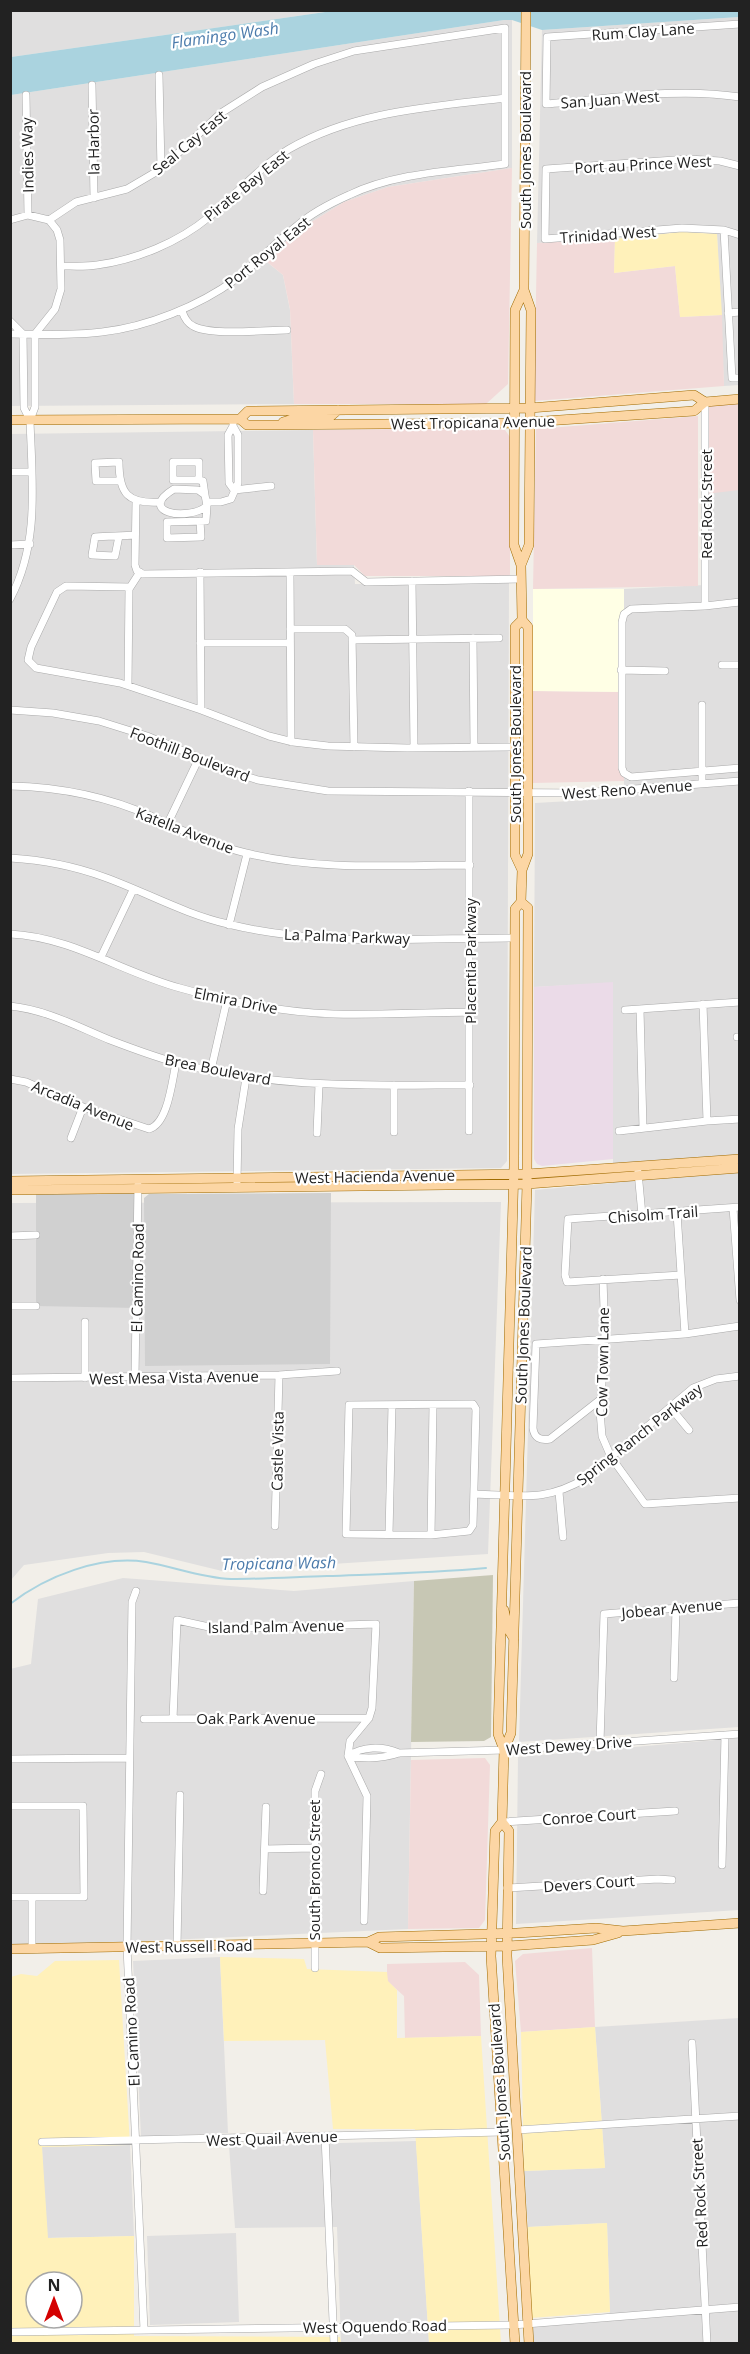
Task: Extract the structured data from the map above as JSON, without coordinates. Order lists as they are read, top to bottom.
{
  "streets": {
    "main road": [
      "South Jones Boulevard",
      "West Tropicana Avenue",
      "West Hacienda Avenue",
      "West Russell Road"
    ],
    "street": [
      "Rum Clay Lane",
      "San Juan West",
      "la Harbor",
      "Seal Cay East",
      "Indies Way",
      "Port au Prince West",
      "Pirate Bay East",
      "Trinidad West",
      "Port Royal East",
      "Red Rock Street",
      "Foothill Boulevard",
      "West Reno Avenue",
      "Katella Avenue",
      "La Palma Parkway",
      "Placentia Parkway",
      "Elmira Drive",
      "Brea Boulevard",
      "Arcadia Avenue",
      "Chisolm Trail",
      "El Camino Road",
      "Cow Town Lane",
      "West Mesa Vista Avenue",
      "Spring Ranch Parkway",
      "Castle Vista",
      "Jobear Avenue",
      "Island Palm Avenue",
      "Oak Park Avenue",
      "West Dewey Drive",
      "Conroe Court",
      "South Bronco Street",
      "Devers Court",
      "West Quail Avenue",
      "West Oquendo Road"
    ]
  },
  "crossings": [
    ["Rum Clay Lane", "San Juan West"],
    ["la Harbor", "Seal Cay East"],
    ["Seal Cay East", "Pirate Bay East"],
    ["Seal Cay East", "Port Royal East"],
    ["South Jones Boulevard", "West Tropicana Avenue"],
    ["South Jones Boulevard", "Foothill Boulevard"],
    ["South Jones Boulevard", "West Reno Avenue"],
    ["South Jones Boulevard", "La Palma Parkway"],
    ["South Jones Boulevard", "West Hacienda Avenue"],
    ["South Jones Boulevard", "Spring Ranch Parkway"],
    ["South Jones Boulevard", "West Dewey Drive"],
    ["South Jones Boulevard", "Conroe Court"],
    ["South Jones Boulevard", "Devers Court"],
    ["South Jones Boulevard", "West Russell Road"],
    ["South Jones Boulevard", "West Quail Avenue"],
    ["South Jones Boulevard", "West Oquendo Road"],
    ["Port au Prince West", "Trinidad West"],
    ["Pirate Bay East", "Port Royal East"],
    ["West Tropicana Avenue", "Red Rock Street"],
    ["Red Rock Street", "West Oquendo Road"],
    ["Foothill Boulevard", "West Reno Avenue"],
    ["Foothill Boulevard", "Placentia Parkway"],
    ["Katella Avenue", "Placentia Parkway"],
    ["La Palma Parkway", "Placentia Parkway"],
    ["Placentia Parkway", "Elmira Drive"],
    ["Placentia Parkway", "Brea Boulevard"],
    ["Brea Boulevard", "Arcadia Avenue"],
    ["West Hacienda Avenue", "El Camino Road"],
    ["Chisolm Trail", "Cow Town Lane"],
    ["El Camino Road", "West Mesa Vista Avenue"],
    ["El Camino Road", "West Russell Road"],
    ["El Camino Road", "West Quail Avenue"],
    ["El Camino Road", "West Oquendo Road"],
    ["Cow Town Lane", "Spring Ranch Parkway"],
    ["West Mesa Vista Avenue", "Castle Vista"],
    ["Jobear Avenue", "West Dewey Drive"],
    ["Island Palm Avenue", "Oak Park Avenue"],
    ["South Bronco Street", "West Russell Road"]
  ],
  "water": ["Flamingo Wash", "Tropicana Wash"],
  "north": "top"
}
